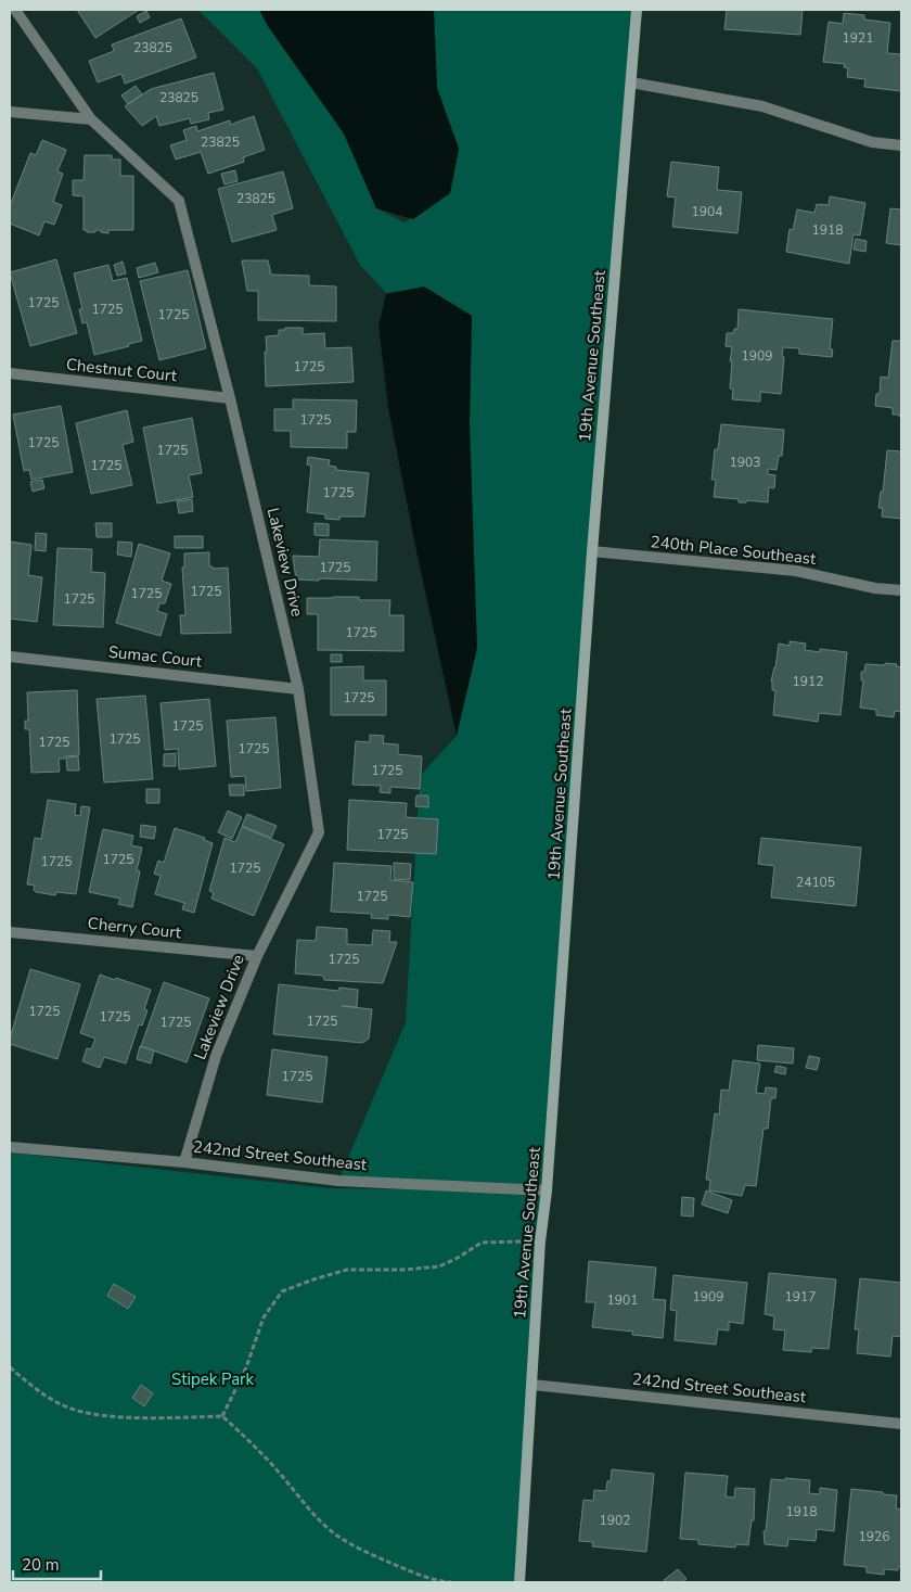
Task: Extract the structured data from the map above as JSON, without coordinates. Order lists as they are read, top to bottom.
{
  "streets": {
    "street": [
      "19th Avenue Southeast",
      "Chestnut Court",
      "240th Place Southeast",
      "Lakeview Drive",
      "Sumac Court",
      "Cherry Court",
      "242nd Street Southeast"
    ]
  },
  "crossings": [
    ["19th Avenue Southeast", "240th Place Southeast"],
    ["19th Avenue Southeast", "242nd Street Southeast"],
    ["Chestnut Court", "Lakeview Drive"],
    ["Lakeview Drive", "Sumac Court"],
    ["Lakeview Drive", "Cherry Court"],
    ["Lakeview Drive", "242nd Street Southeast"]
  ],
  "parks": ["Stipek Park"],
  "house_numbers": [
    "1921",
    "23825",
    "23825",
    "23825",
    "23825",
    "1904",
    "1918",
    "1725",
    "1725",
    "1725",
    "1909",
    "1725",
    "1725",
    "1725",
    "1725",
    "1903",
    "1725",
    "1725",
    "1725",
    "1725",
    "1725",
    "1725",
    "1725",
    "1912",
    "1725",
    "1725",
    "1725",
    "1725",
    "1725",
    "1725",
    "1725",
    "1725",
    "1725",
    "1725",
    "24105",
    "1725",
    "1725",
    "1725",
    "1725",
    "1725",
    "1725",
    "1725",
    "1909",
    "1917",
    "1901",
    "1918",
    "1902",
    "1926"
  ],
  "scale_bar": "20 m"
}
